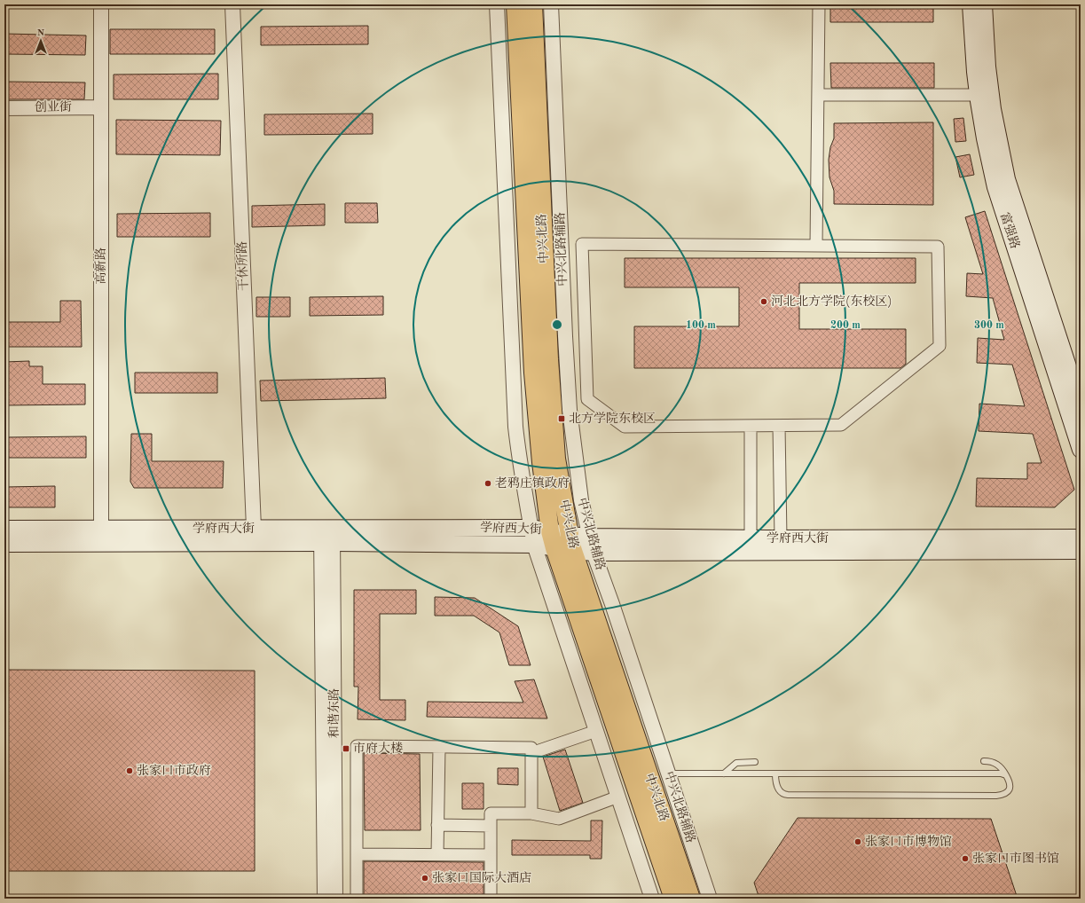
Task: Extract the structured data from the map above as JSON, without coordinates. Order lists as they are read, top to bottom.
{
  "streets": {
    "main road": ["富强路", "中兴北路", "学府西大街"],
    "street": [
      "创业街",
      "中兴北路辅路",
      "高新路",
      "干休所路",
      "和谐东路"
    ]
  },
  "crossings": [
    ["创业街", "高新路"],
    ["中兴北路", "学府西大街"],
    ["中兴北路辅路", "学府西大街"],
    ["高新路", "学府西大街"],
    ["干休所路", "学府西大街"],
    ["学府西大街", "和谐东路"]
  ],
  "places": {
    "other": [
      "河北北方学院(东校区)",
      "老鸦庄镇政府",
      "张家口市政府",
      "张家口市博物馆",
      "张家口市图书馆",
      "张家口国际大酒店"
    ],
    "transit": ["北方学院东校区", "市府大楼"]
  },
  "north": "top",
  "rings": ["100 m", "200 m", "300 m"]
}
